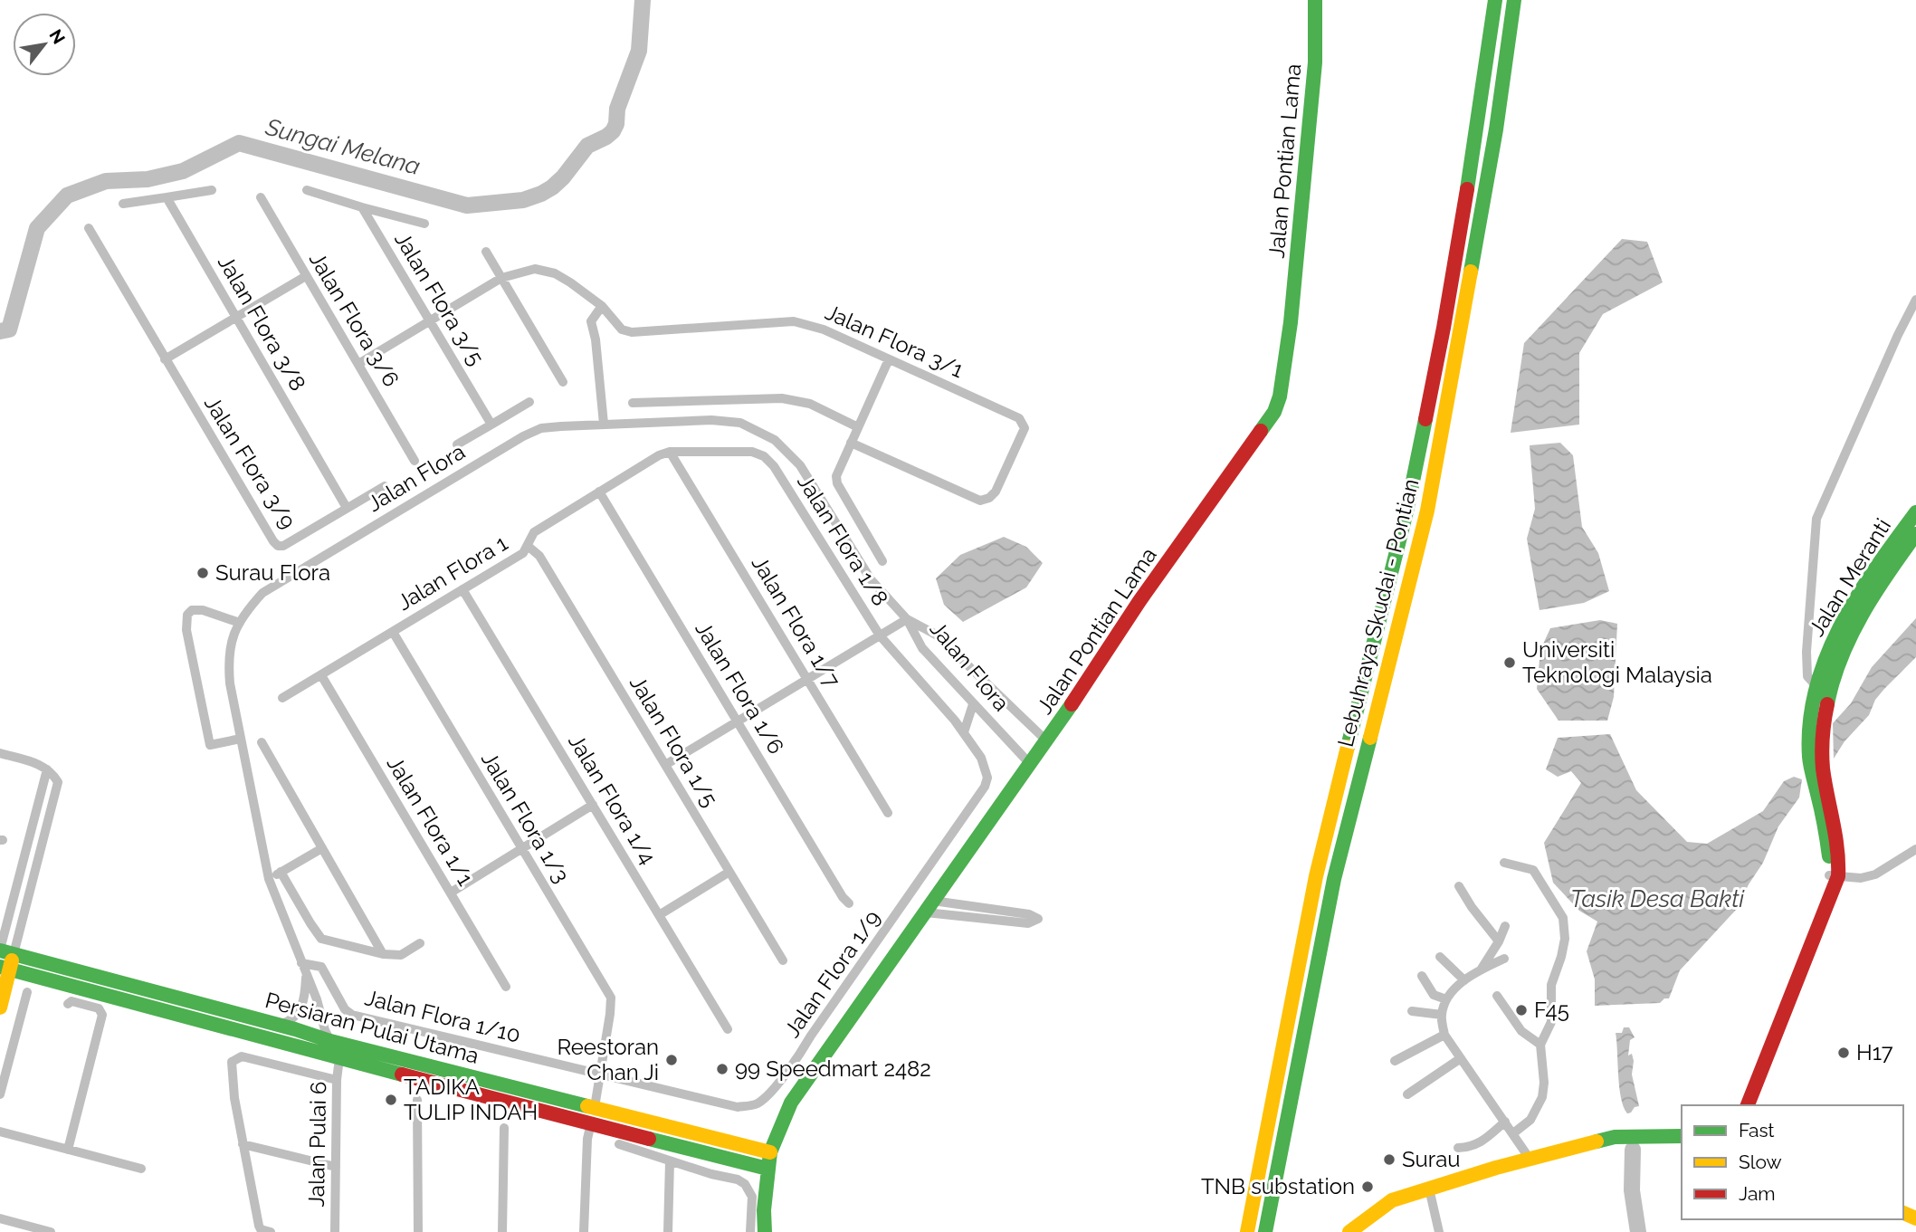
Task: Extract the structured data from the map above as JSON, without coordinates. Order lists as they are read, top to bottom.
{
  "streets": {
    "main road": [
      "Jalan Pontian Lama",
      "Jalan Meranti",
      "Lebuhraya Skudai - Pontian",
      "Persiaran Pulai Utama"
    ],
    "street": [
      "Jalan Flora 3/5",
      "Jalan Flora 3/6",
      "Jalan Flora 3/8",
      "Jalan Flora 3/1",
      "Jalan Flora 3/9",
      "Jalan Flora",
      "Jalan Flora 1/8",
      "Jalan Flora 1",
      "Jalan Flora 1/7",
      "Jalan Flora 1/6",
      "Jalan Flora 1/5",
      "Jalan Flora 1/4",
      "Jalan Flora 1/3",
      "Jalan Flora 1/1",
      "Jalan Flora 1/9",
      "Jalan Flora 1/10",
      "Jalan Pulai 6"
    ]
  },
  "crossings": [
    ["Jalan Pontian Lama", "Jalan Flora"],
    ["Jalan Pontian Lama", "Persiaran Pulai Utama"],
    ["Jalan Flora 3/5", "Jalan Flora 3/1"],
    ["Jalan Flora 3/6", "Jalan Flora 3/1"],
    ["Jalan Flora 3/8", "Jalan Flora 3/9"],
    ["Jalan Flora", "Jalan Flora 1/10"],
    ["Jalan Flora", "Persiaran Pulai Utama"],
    ["Jalan Flora 1/8", "Jalan Flora 1"],
    ["Jalan Flora 1/8", "Jalan Flora 1/9"],
    ["Jalan Flora 1", "Jalan Flora 1/7"],
    ["Jalan Flora 1", "Jalan Flora 1/6"],
    ["Jalan Flora 1", "Jalan Flora 1/5"],
    ["Jalan Flora 1", "Jalan Flora 1/4"],
    ["Jalan Flora 1", "Jalan Flora 1/3"],
    ["Jalan Flora 1", "Jalan Flora 1/1"],
    ["Jalan Flora 1/3", "Jalan Flora 1/9"],
    ["Jalan Flora 1/3", "Jalan Flora 1/10"],
    ["Jalan Flora 1/3", "Persiaran Pulai Utama"],
    ["Jalan Flora 1/9", "Jalan Flora 1/10"],
    ["Persiaran Pulai Utama", "Jalan Pulai 6"]
  ],
  "water": ["Sungai Melana", "Tasik Desa Bakti"],
  "places": [
    "Surau Flora",
    "Universiti Teknologi Malaysia",
    "F45",
    "H17",
    "Reestoran Chan Ji",
    "99 Speedmart 2482",
    "TADIKA TULIP INDAH",
    "Surau",
    "TNB substation"
  ],
  "legend": ["Fast", "Slow", "Jam"],
  "north": "top right"
}
